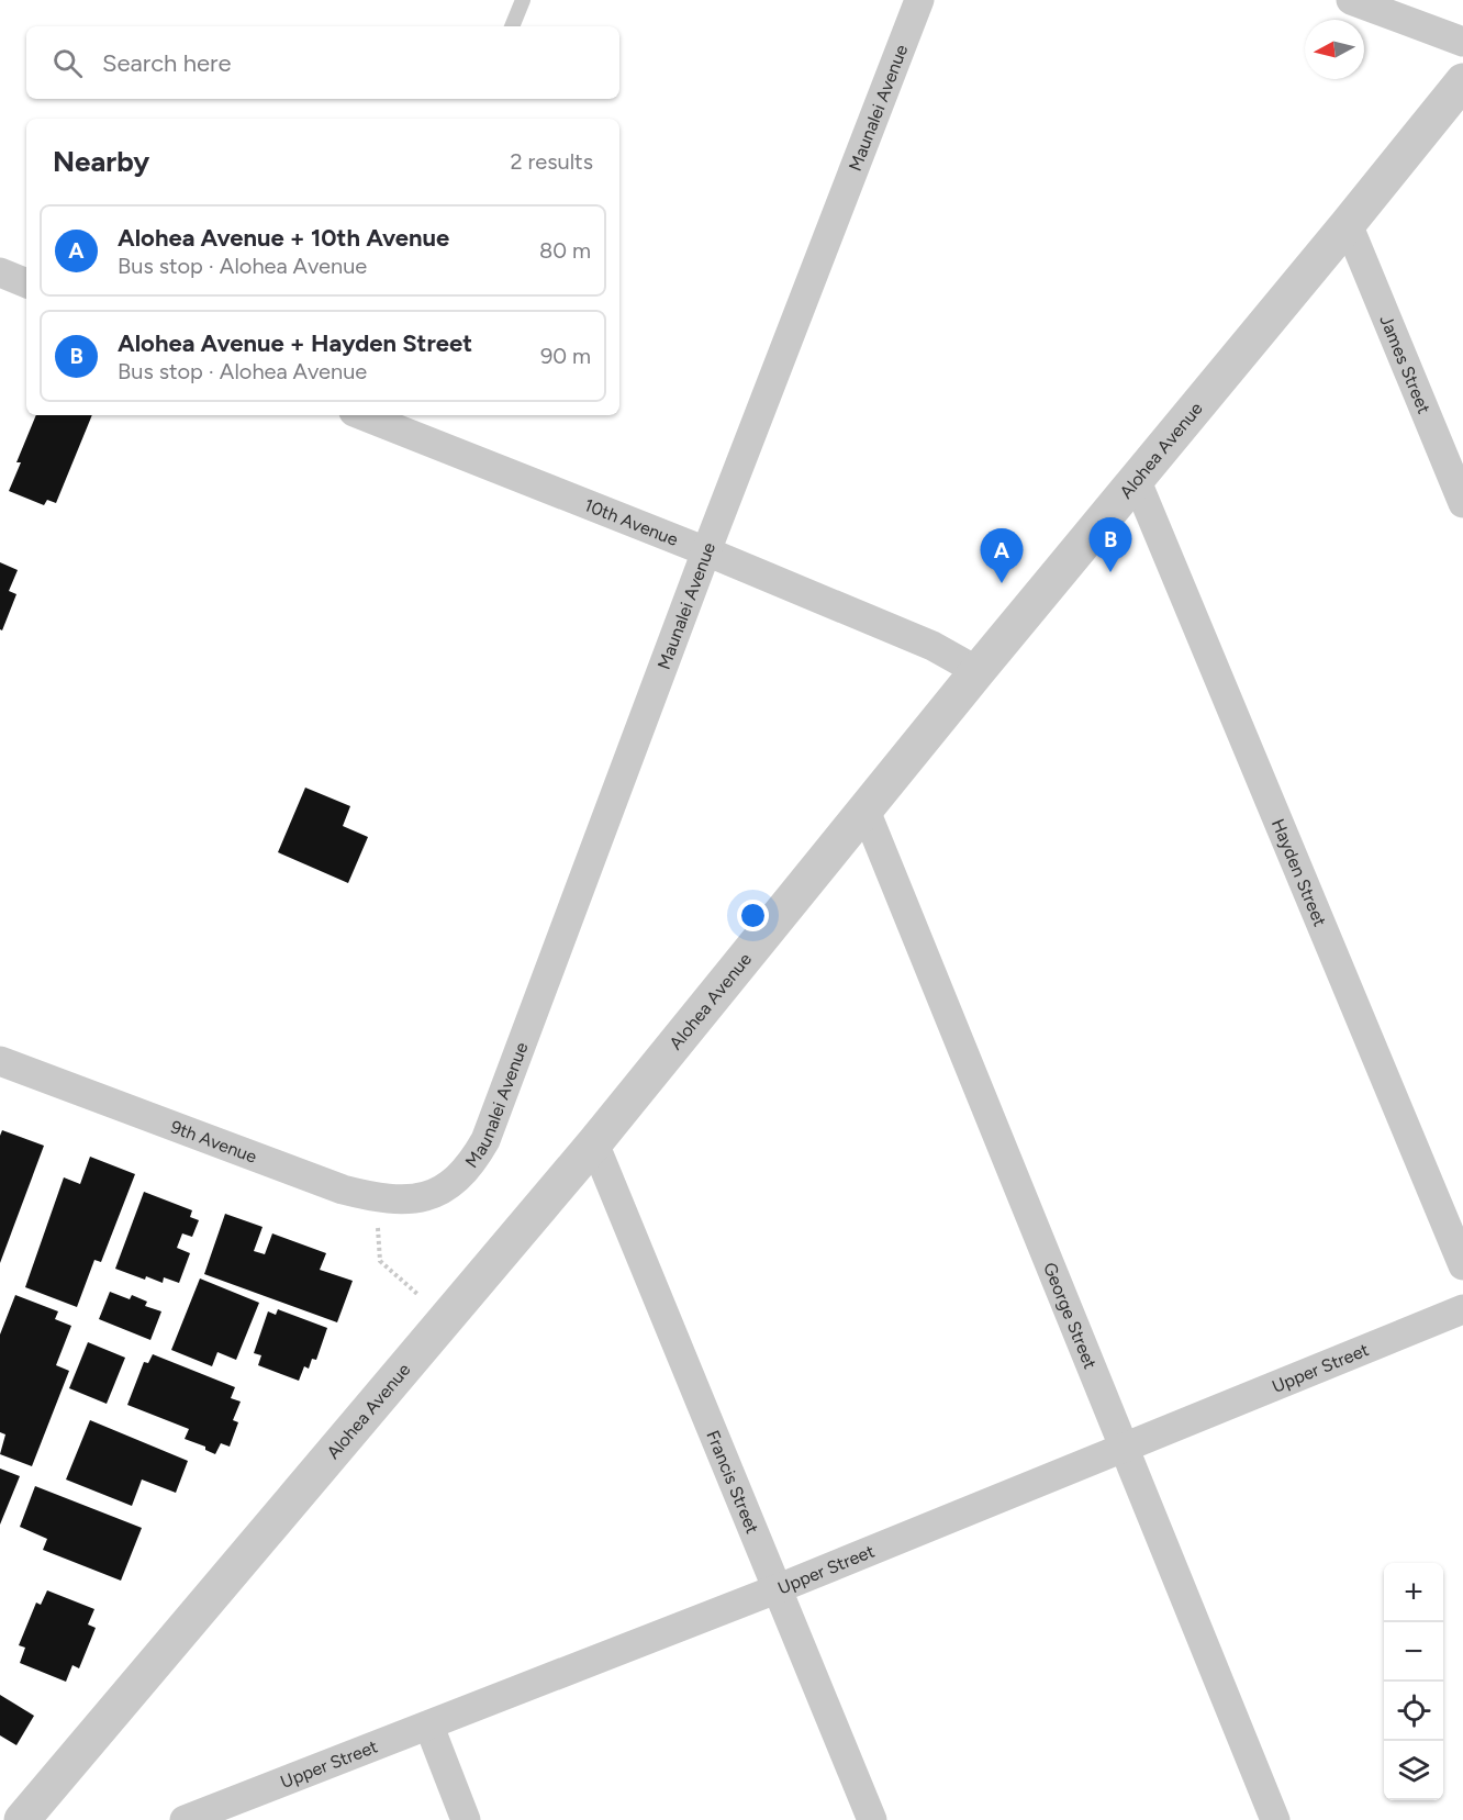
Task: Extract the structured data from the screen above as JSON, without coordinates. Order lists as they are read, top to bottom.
{
  "streets": {
    "street": [
      "Maunalei Avenue",
      "James Street",
      "Alohea Avenue",
      "10th Avenue",
      "Hayden Street",
      "9th Avenue",
      "George Street",
      "Upper Street",
      "Francis Street"
    ]
  },
  "crossings": [
    ["Maunalei Avenue", "10th Avenue"],
    ["Maunalei Avenue", "9th Avenue"],
    ["James Street", "Alohea Avenue"],
    ["Alohea Avenue", "10th Avenue"],
    ["Alohea Avenue", "Hayden Street"],
    ["Alohea Avenue", "George Street"],
    ["Alohea Avenue", "Francis Street"],
    ["George Street", "Upper Street"],
    ["Upper Street", "Francis Street"]
  ],
  "north": "left",
  "page": {
    "search": "Search here",
    "heading": ["Nearby", "2 results"],
    "list": [
      {
        "mark": "A",
        "name": "Alohea Avenue + 10th Avenue",
        "note": "Bus stop · Alohea Avenue",
        "value": "80 m"
      },
      {
        "mark": "B",
        "name": "Alohea Avenue + Hayden Street",
        "note": "Bus stop · Alohea Avenue",
        "value": "90 m"
      }
    ],
    "pins": ["B", "A"],
    "map_buttons": ["+", "−"]
  }
}
